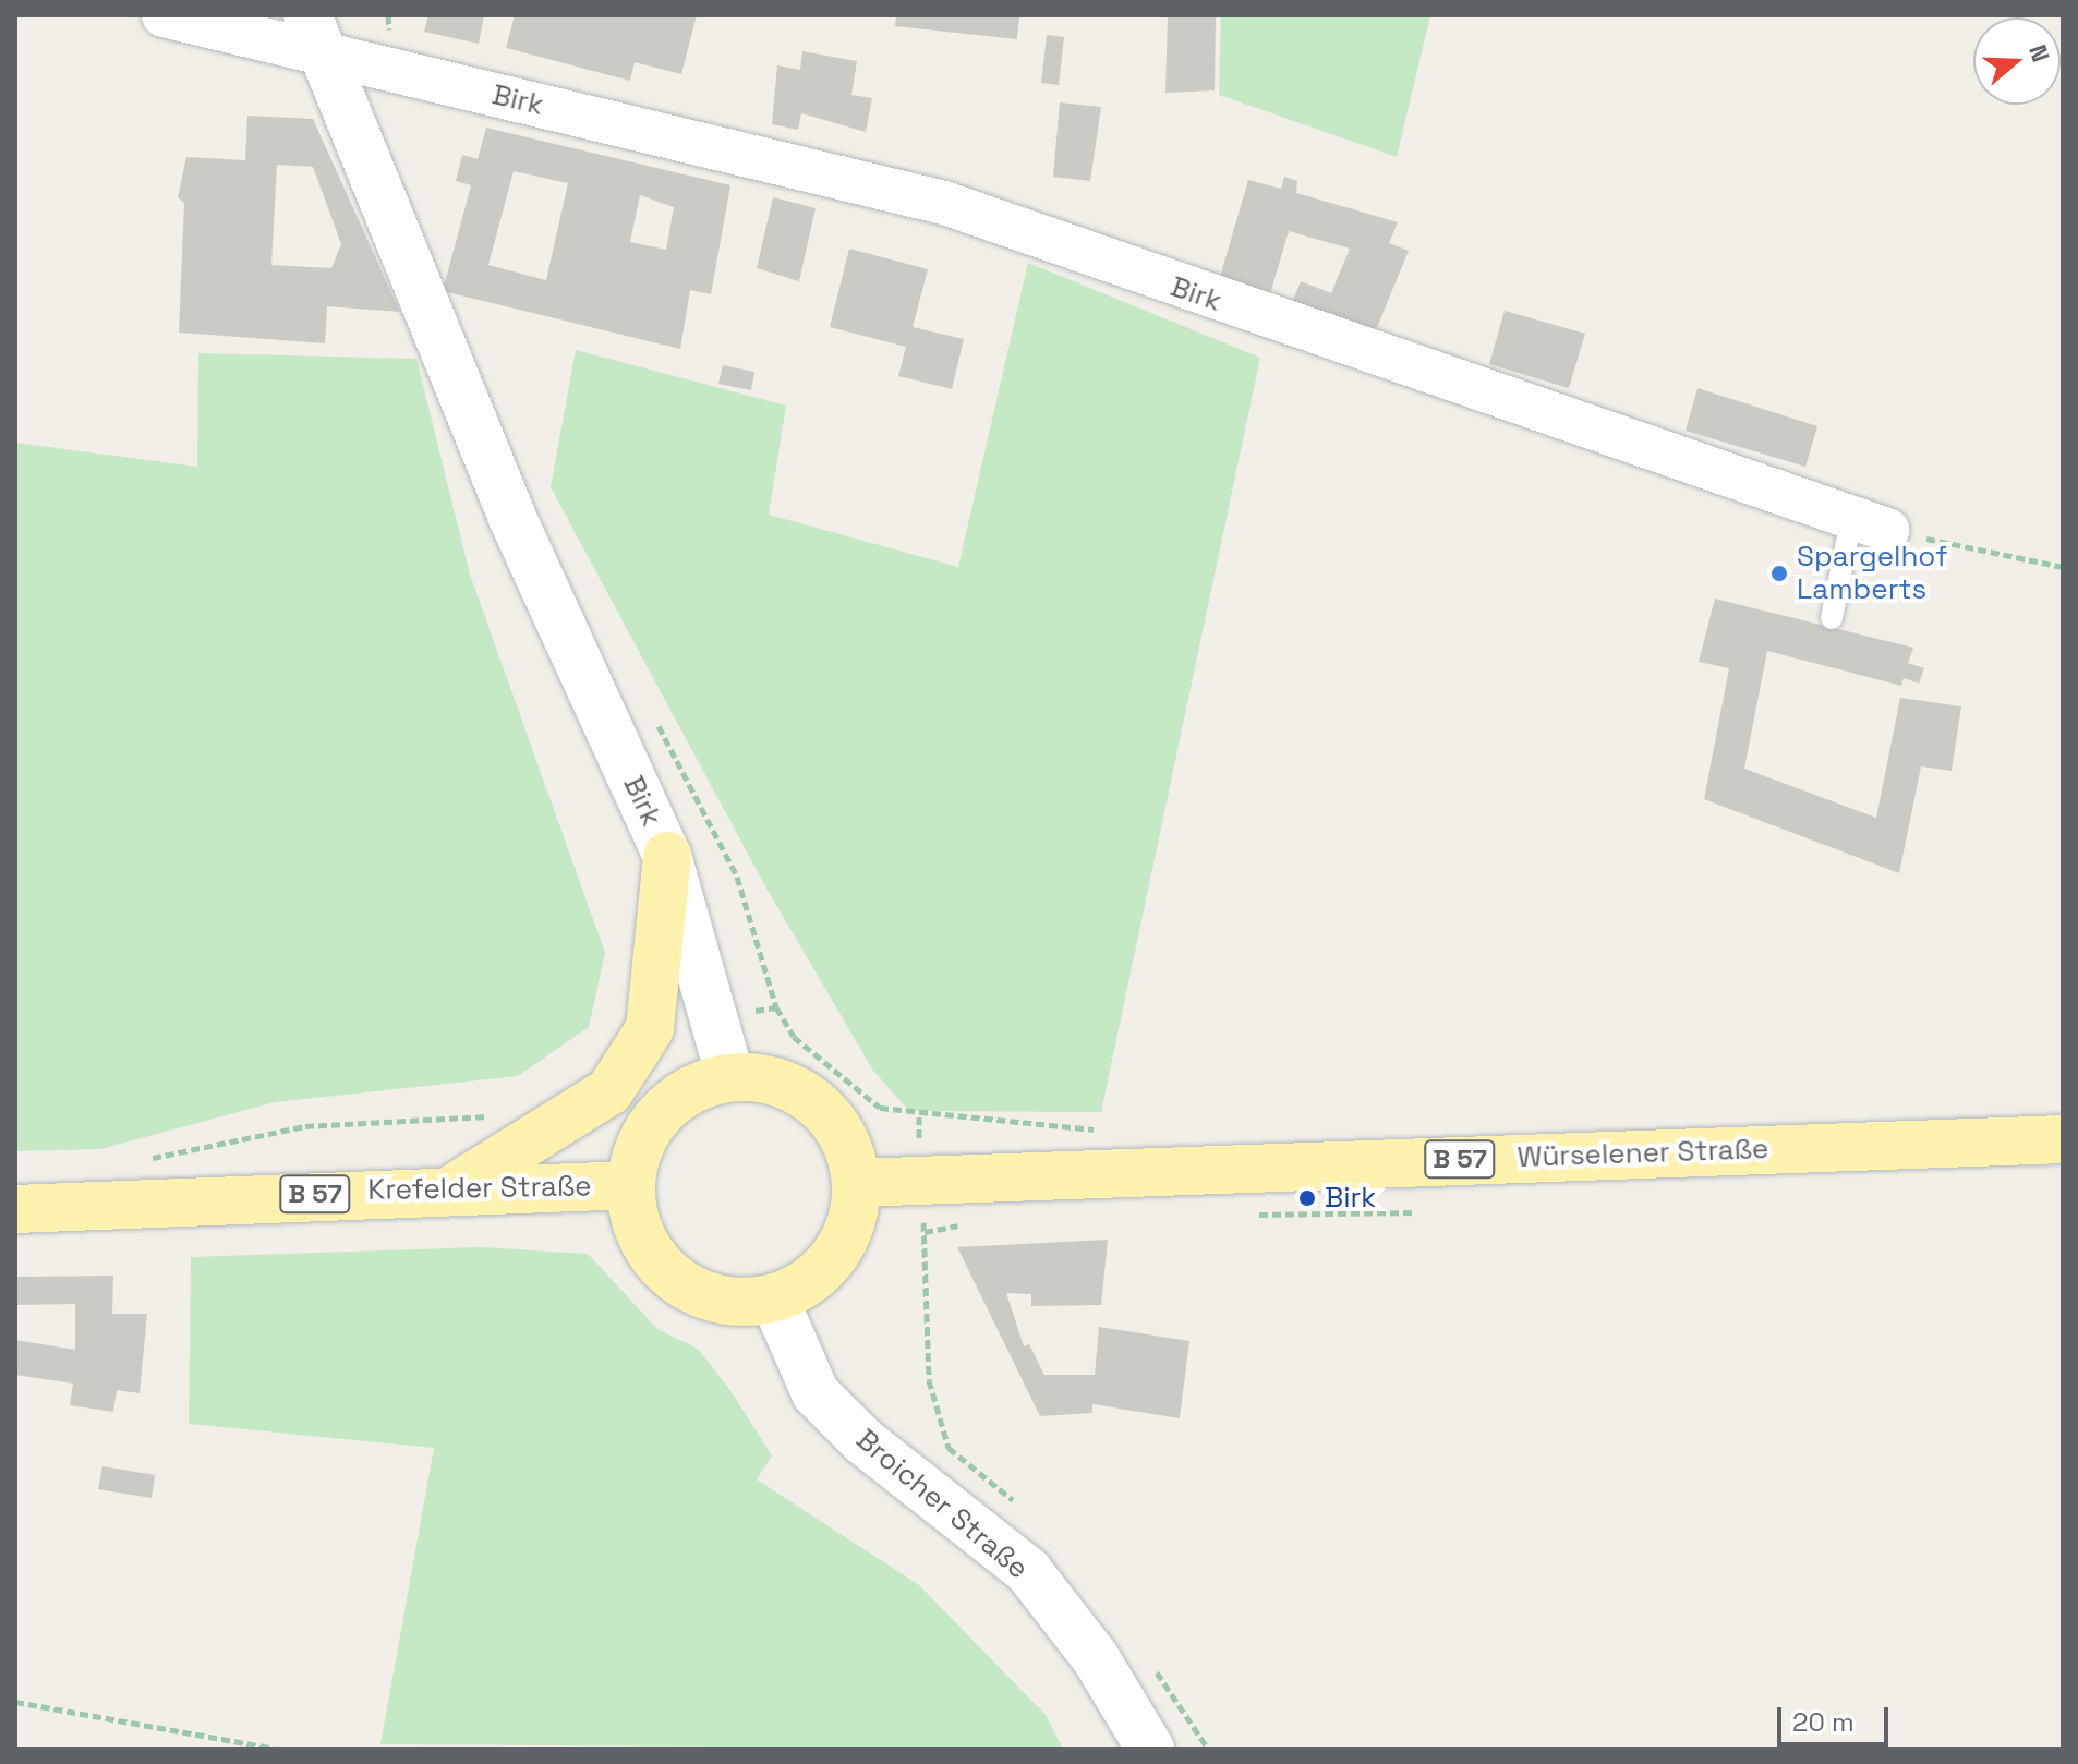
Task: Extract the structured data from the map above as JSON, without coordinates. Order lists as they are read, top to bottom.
{
  "streets": {
    "main road": [
      "Birk",
      "Würselener Straße",
      "B 57",
      "Krefelder Straße",
      "Broicher Straße"
    ]
  },
  "crossings": [
    ["Birk", "Würselener Straße"],
    ["Birk", "Krefelder Straße"],
    ["Birk", "Broicher Straße"],
    ["Würselener Straße", "Krefelder Straße"],
    ["Würselener Straße", "Broicher Straße"],
    ["Krefelder Straße", "Broicher Straße"]
  ],
  "places": ["Spargelhof Lamberts", "Birk"],
  "scale_bar": "20 m",
  "north": "right"
}
